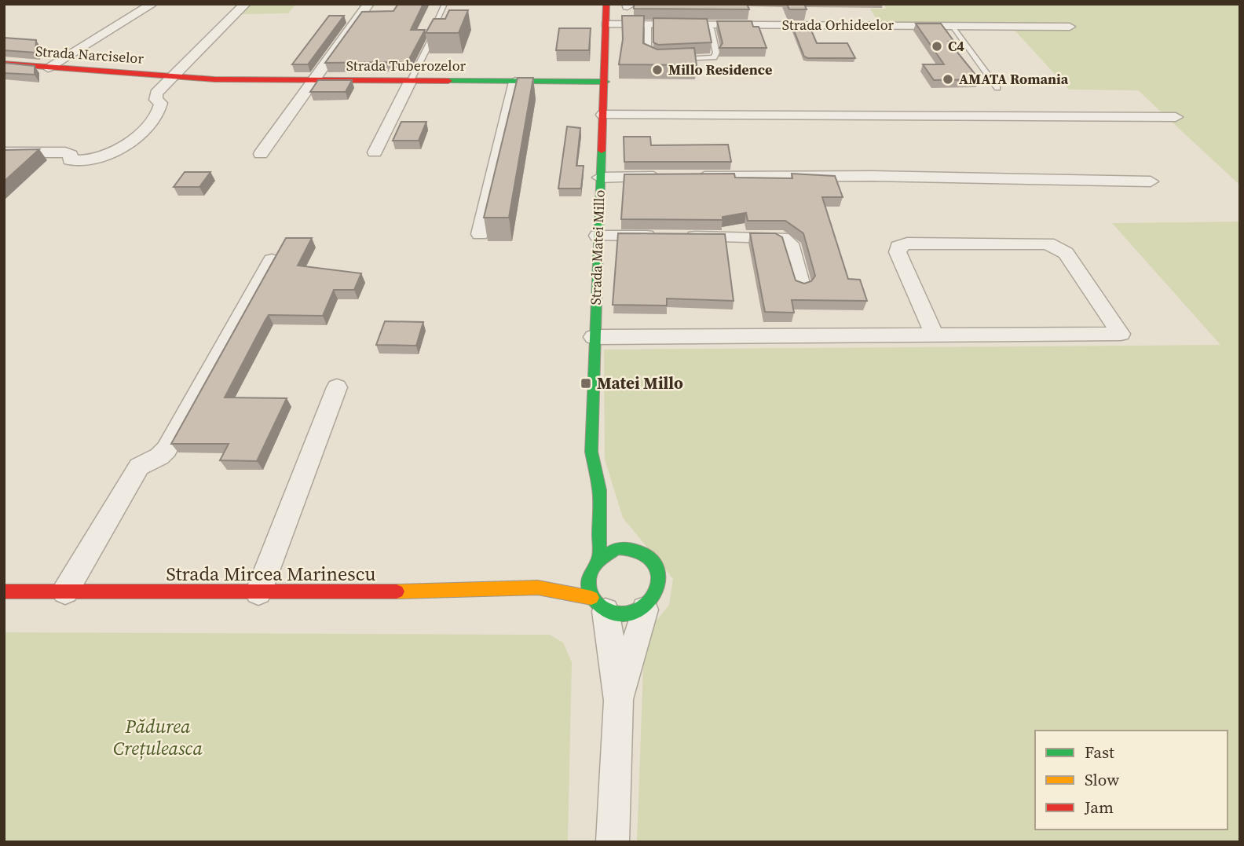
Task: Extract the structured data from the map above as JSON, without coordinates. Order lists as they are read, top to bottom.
{
  "streets": {
    "street": [
      "Strada Orhideelor",
      "Strada Narciselor",
      "Strada Tuberozelor",
      "Strada Matei Millo",
      "Strada Mircea Marinescu"
    ]
  },
  "crossings": [
    ["Strada Orhideelor", "Strada Matei Millo"],
    ["Strada Narciselor", "Strada Tuberozelor"],
    ["Strada Tuberozelor", "Strada Matei Millo"],
    ["Strada Matei Millo", "Strada Mircea Marinescu"]
  ],
  "parks": ["Pădurea Crețuleasca"],
  "places": {
    "other": ["C4", "Millo Residence", "AMATA Romania"],
    "transit": ["Matei Millo"]
  },
  "legend": ["Fast", "Slow", "Jam"]
}
